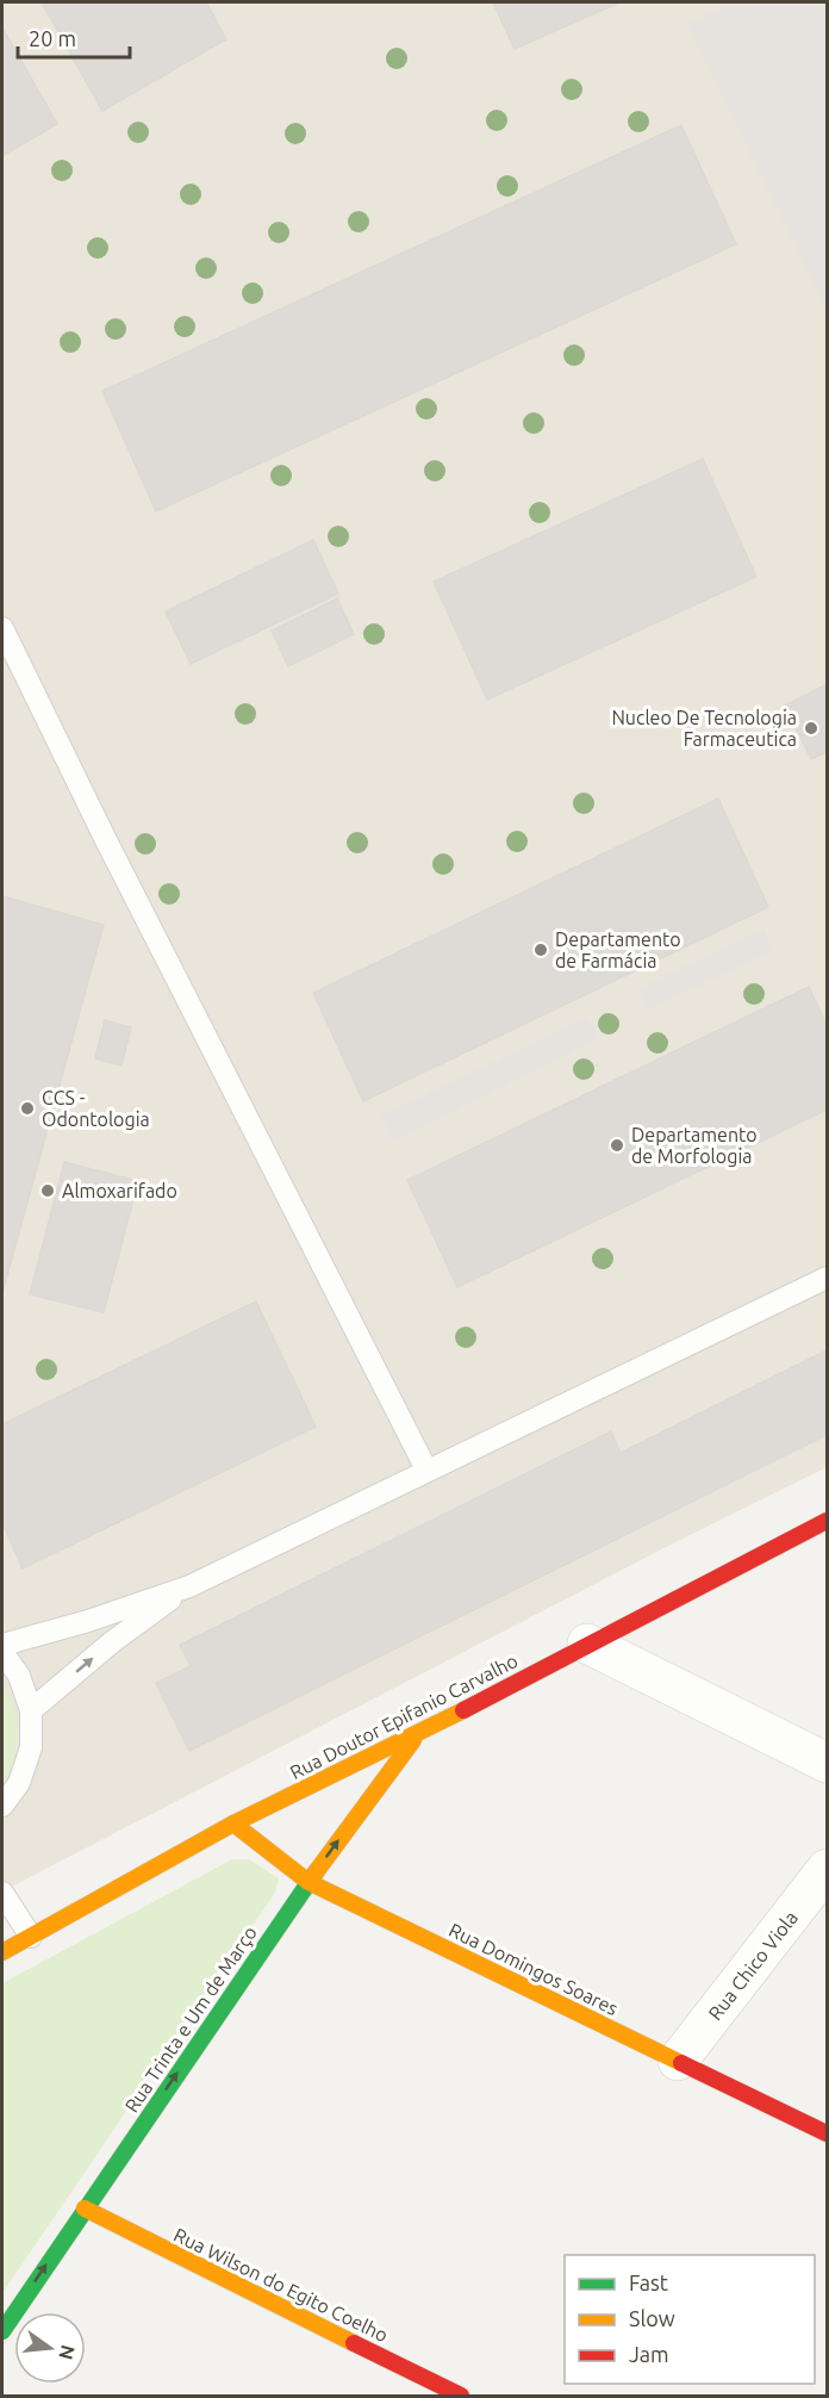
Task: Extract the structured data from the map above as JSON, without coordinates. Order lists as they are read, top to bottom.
{
  "streets": {
    "street": [
      "Rua Doutor Epifanio Carvalho",
      "Rua Chico Viola",
      "Rua Domingos Soares",
      "Rua Trinta e Um de Março",
      "Rua Wilson do Egito Coelho"
    ]
  },
  "crossings": [
    ["Rua Doutor Epifanio Carvalho", "Rua Domingos Soares"],
    ["Rua Doutor Epifanio Carvalho", "Rua Trinta e Um de Março"],
    ["Rua Chico Viola", "Rua Domingos Soares"],
    ["Rua Domingos Soares", "Rua Trinta e Um de Março"],
    ["Rua Trinta e Um de Março", "Rua Wilson do Egito Coelho"]
  ],
  "one_way": ["Rua Trinta e Um de Março"],
  "places": [
    "Nucleo De Tecnologia Farmaceutica",
    "Departamento de Farmácia",
    "CCS - Odontologia",
    "Departamento de Morfologia",
    "Almoxarifado"
  ],
  "legend": ["Fast", "Slow", "Jam"],
  "scale_bar": "20 m",
  "north": "right"
}
